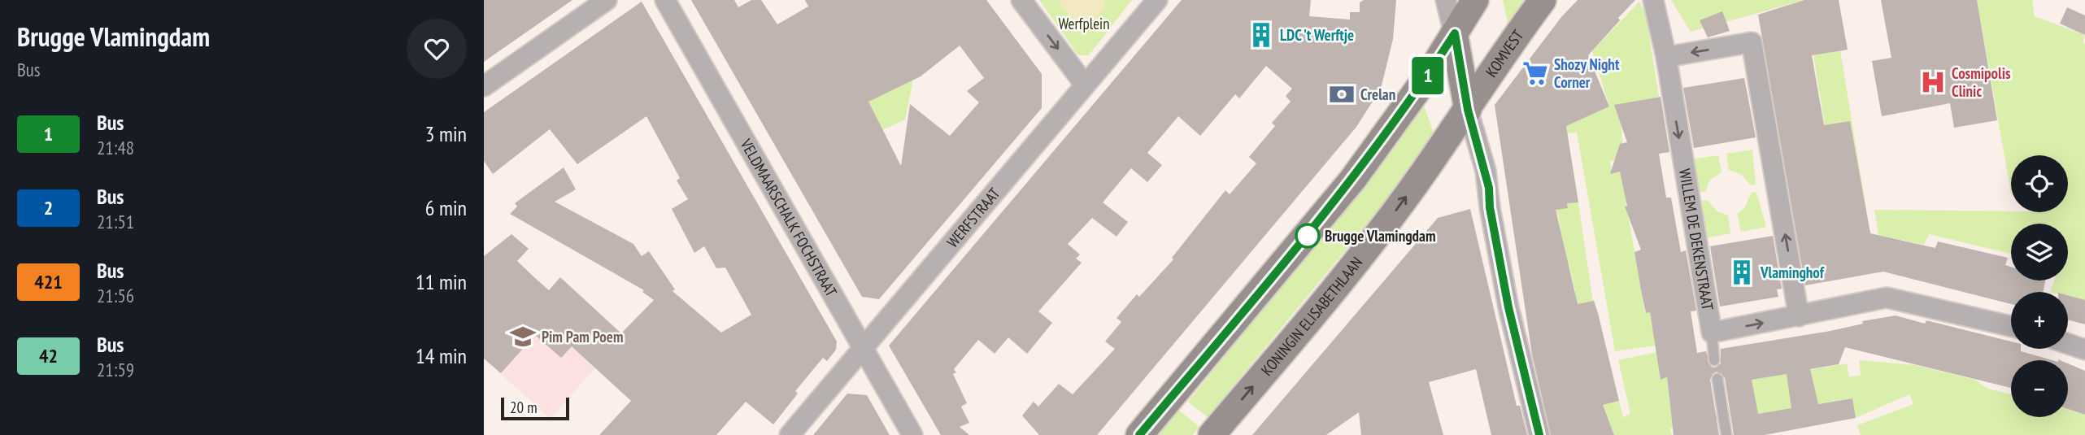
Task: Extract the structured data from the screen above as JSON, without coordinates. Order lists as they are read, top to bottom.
{
  "streets": {
    "main road": ["KOMVEST", "KONINGIN ELISABETHLAAN"],
    "street": ["VELDMAARSCHALK FOCHSTRAAT", "WERFSTRAAT", "WILLEM DE DEKENSTRAAT"]
  },
  "crossings": [
    ["KOMVEST", "KONINGIN ELISABETHLAAN"],
    ["VELDMAARSCHALK FOCHSTRAAT", "WERFSTRAAT"]
  ],
  "parks": ["Werfplein"],
  "places": {
    "building": ["LDC 't Werftje", "Vlaminghof"],
    "supermarket": ["Shozy Night Corner"],
    "hospital": ["Cosmipolis Clinic"],
    "bank": ["Crelan"],
    "other": ["Brugge Vlamingdam"],
    "school or university": ["Pim Pam Poem"]
  },
  "lines": ["bus line 1"],
  "scale_bar": "20 m",
  "page": {
    "heading": ["Brugge Vlamingdam", "Bus"],
    "on_map": "1",
    "list": [
      {
        "mark": "1",
        "name": "Bus",
        "note": "21:48",
        "value": "3 min"
      },
      {
        "mark": "2",
        "name": "Bus",
        "note": "21:51",
        "value": "6 min"
      },
      {
        "mark": "421",
        "name": "Bus",
        "note": "21:56",
        "value": "11 min"
      },
      {
        "mark": "42",
        "name": "Bus",
        "note": "21:59",
        "value": "14 min"
      }
    ],
    "map_buttons": ["+", "−"],
    "scale": "20 m"
  }
}
